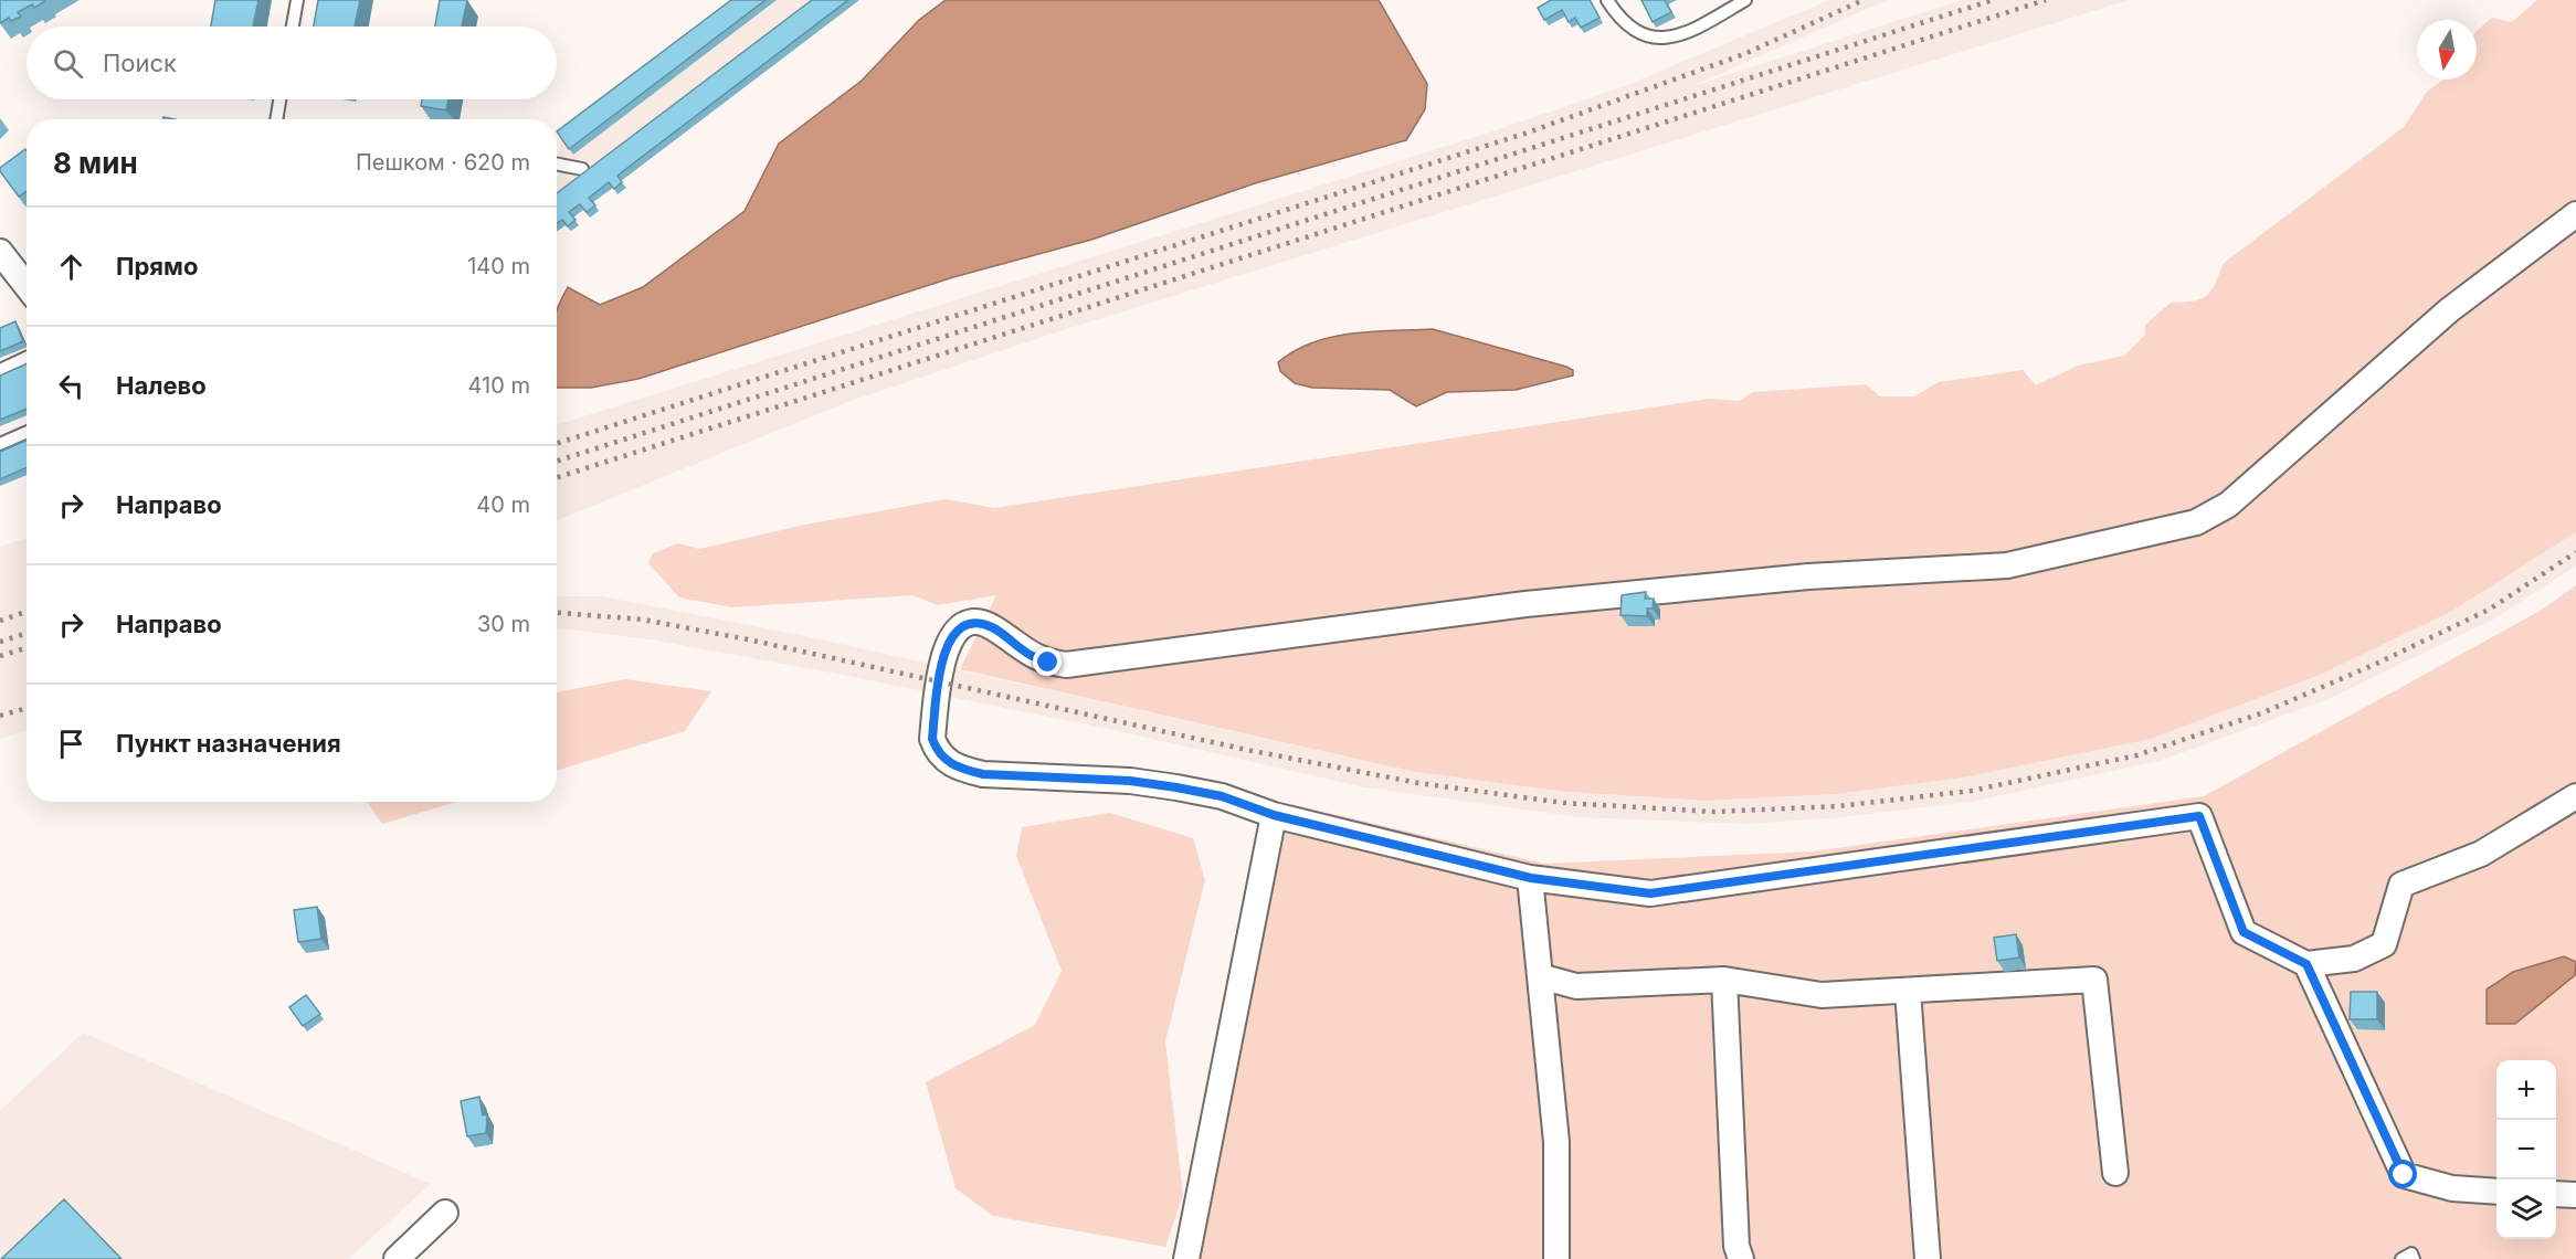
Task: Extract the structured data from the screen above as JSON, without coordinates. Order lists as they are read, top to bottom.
{
  "north": "bottom",
  "page": {
    "search": "Поиск",
    "heading": ["8 мин", "Пешком · 620 m"],
    "list": [
      ["Прямо", "140 m"],
      ["Налево", "410 m"],
      ["Направо", "40 m"],
      ["Направо", "30 m"],
      "Пункт назначения"
    ],
    "map_buttons": ["+", "−"]
  }
}
